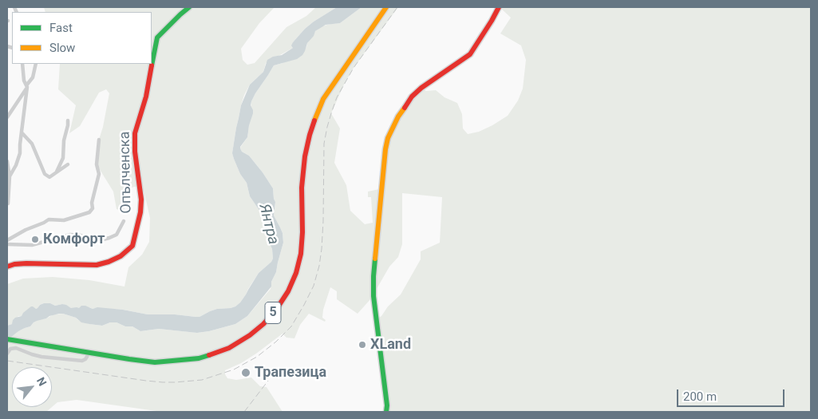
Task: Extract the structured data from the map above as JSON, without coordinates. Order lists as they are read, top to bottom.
{
  "streets": {
    "street": ["Опълченска", "5"]
  },
  "water": ["Янтра"],
  "places": ["Комфорт", "XLand", "Трапезица"],
  "legend": ["Fast", "Slow"],
  "scale_bar": "200 m",
  "north": "top right"
}
